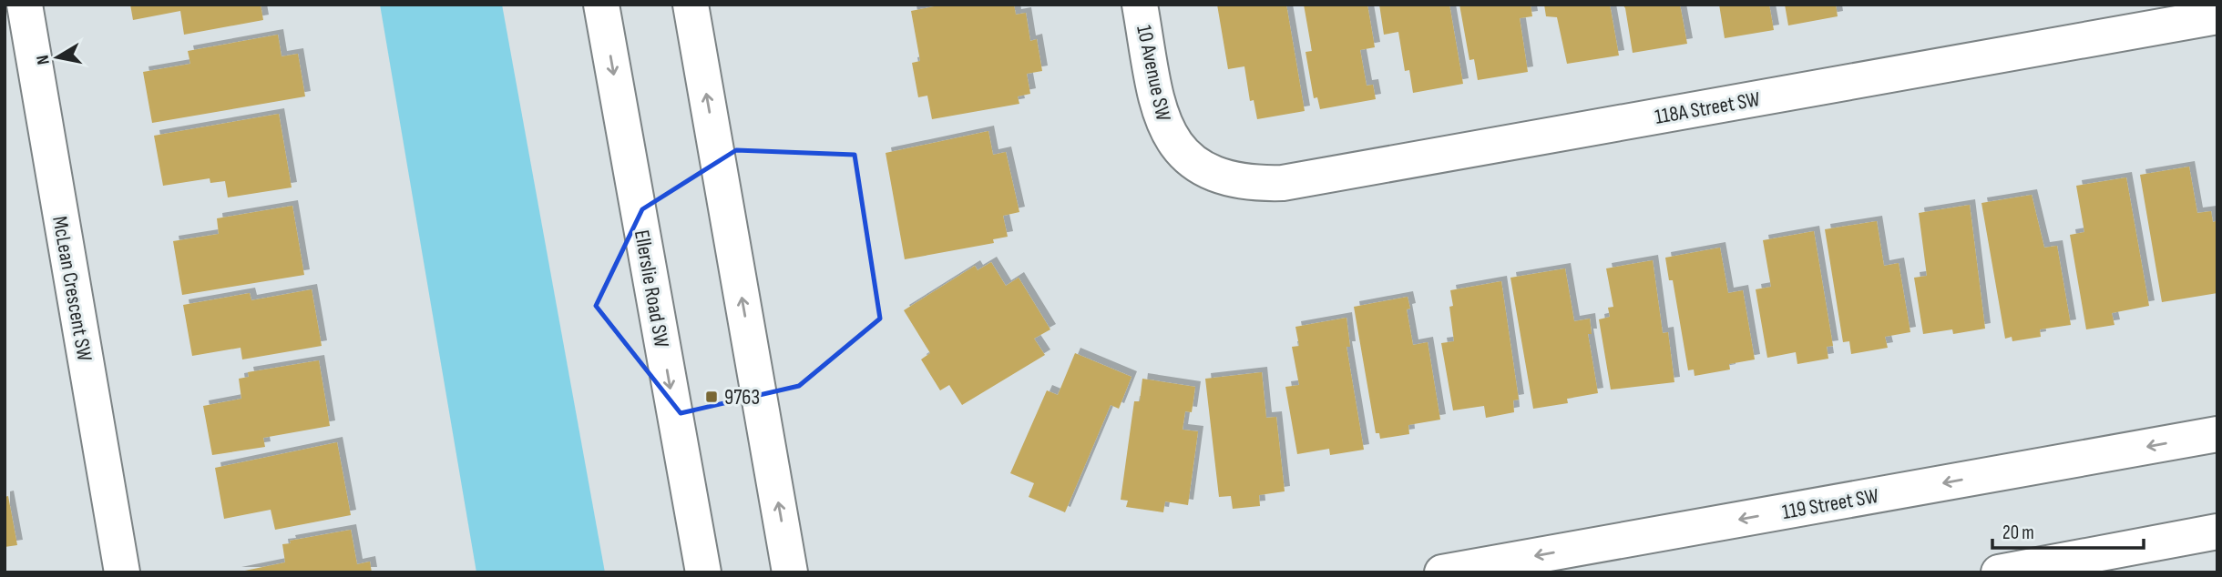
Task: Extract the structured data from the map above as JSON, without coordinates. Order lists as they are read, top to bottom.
{
  "streets": {
    "street": [
      "10 Avenue SW",
      "118A Street SW",
      "McLean Crescent SW",
      "Ellerslie Road SW",
      "119 Street SW"
    ]
  },
  "crossings": [
    ["10 Avenue SW", "118A Street SW"]
  ],
  "one_way": ["119 Street SW"],
  "places": {
    "transit": ["9763"]
  },
  "scale_bar": "20 m",
  "north": "left"
}
